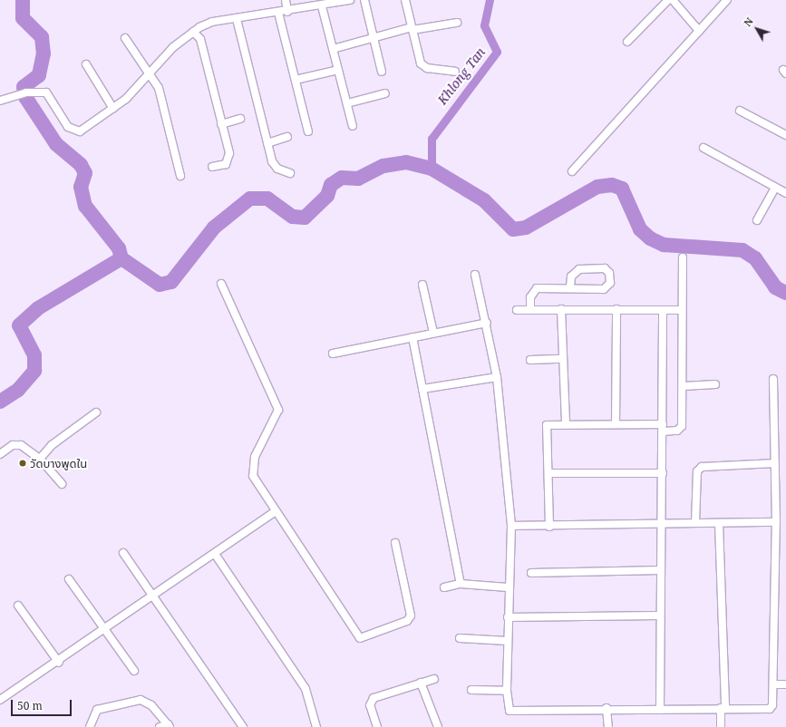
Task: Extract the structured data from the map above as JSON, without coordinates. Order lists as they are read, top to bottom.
{
  "water": ["Khlong Tan"],
  "places": ["วัดบางพูดใน"],
  "scale_bar": "50 m",
  "north": "top left"
}
